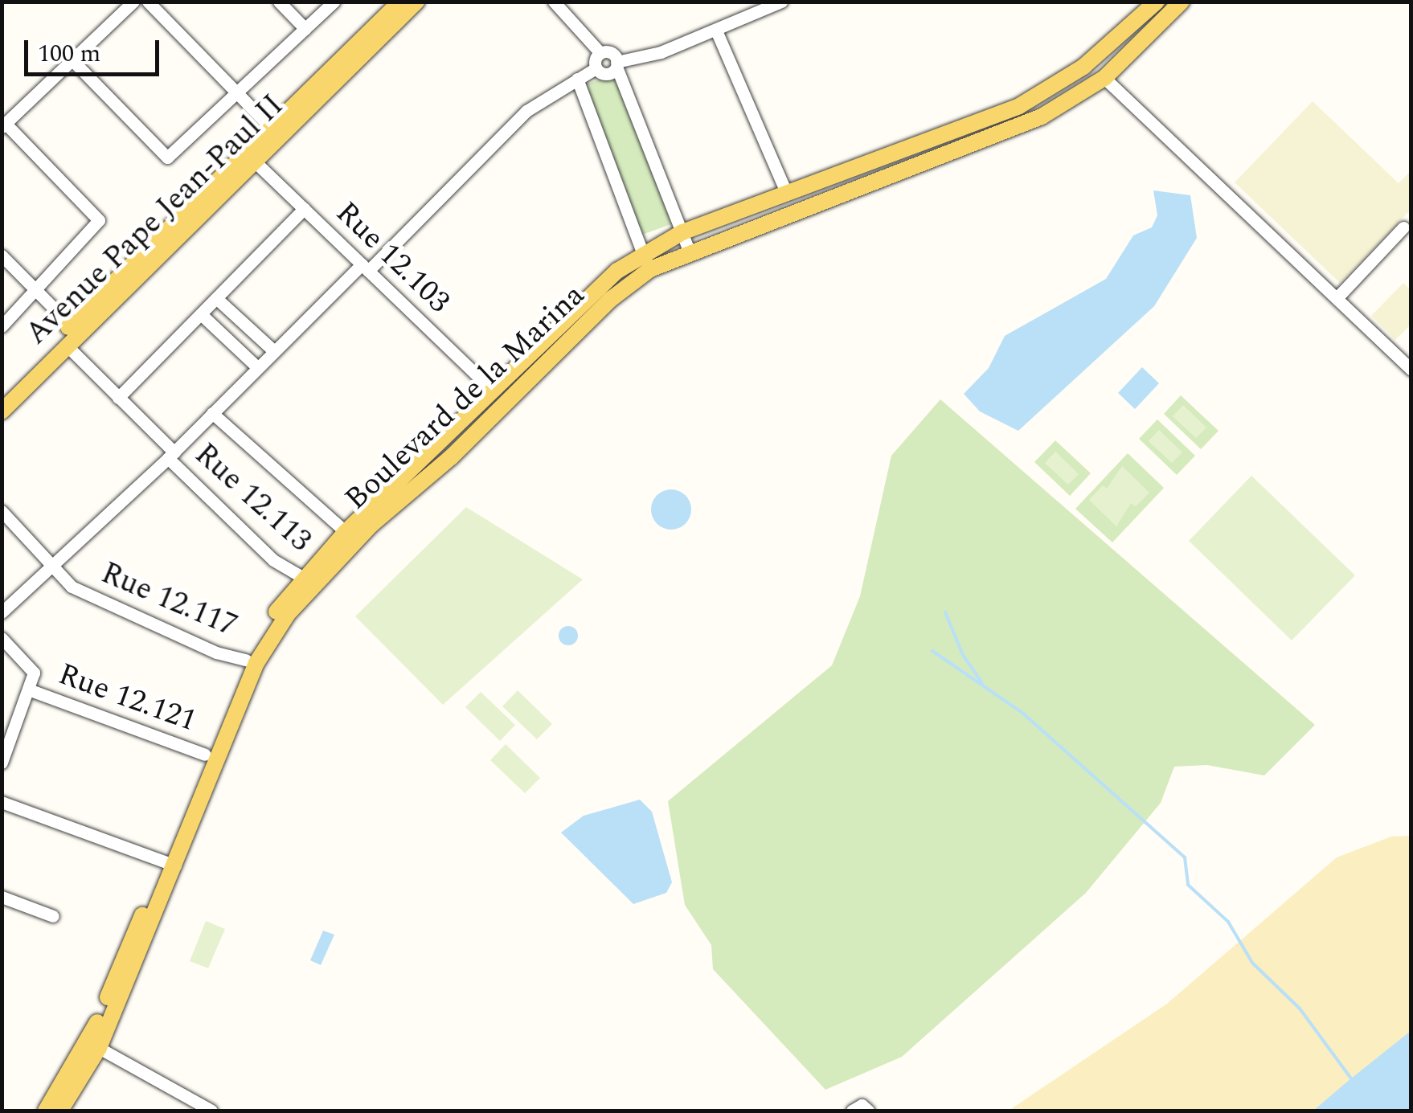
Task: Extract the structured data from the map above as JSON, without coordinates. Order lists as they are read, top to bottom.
{
  "streets": {
    "main road": ["Avenue Pape Jean-Paul II", "Boulevard de la Marina"],
    "street": [
      "Rue 12.103",
      "Rue 12.113",
      "Rue 12.117",
      "Rue 12.121"
    ]
  },
  "crossings": [
    ["Avenue Pape Jean-Paul II", "Rue 12.103"],
    ["Avenue Pape Jean-Paul II", "Rue 12.113"],
    ["Rue 12.103", "Boulevard de la Marina"],
    ["Boulevard de la Marina", "Rue 12.113"],
    ["Boulevard de la Marina", "Rue 12.117"],
    ["Boulevard de la Marina", "Rue 12.121"]
  ],
  "scale_bar": "100 m"
}
